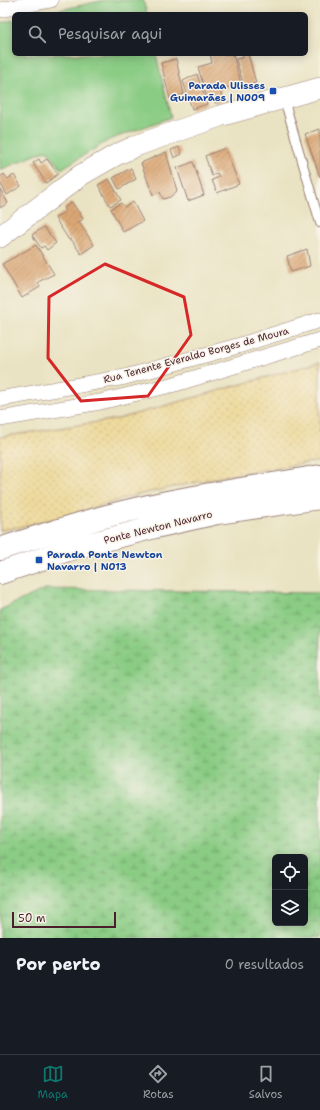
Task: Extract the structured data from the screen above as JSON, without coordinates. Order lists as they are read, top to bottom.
{
  "streets": {
    "main road": ["Ponte Newton Navarro"],
    "street": ["Rua Tenente Everaldo Borges de Moura"]
  },
  "places": {
    "transit": ["Parada Ulisses Guimarães | N009", "Parada Ponte Newton Navarro | N013"]
  },
  "scale_bar": "50 m",
  "page": {
    "search": "Pesquisar aqui",
    "scale": "50 m",
    "heading": ["Por perto", "0 resultados"],
    "nav": ["Mapa", "Rotas", "Salvos"]
  }
}
